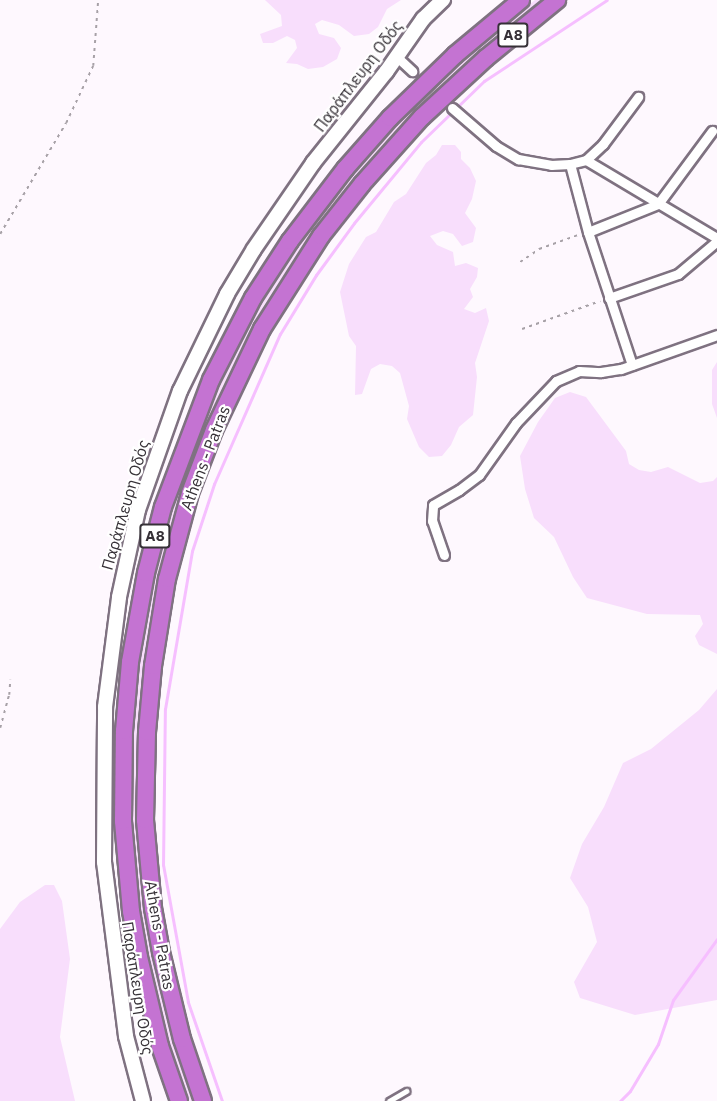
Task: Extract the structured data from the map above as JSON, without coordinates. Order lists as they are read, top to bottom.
{
  "streets": {
    "highway": ["Α8", "Athens - Patras"],
    "main road": ["Παράπλευρη Οδός"]
  }
}
